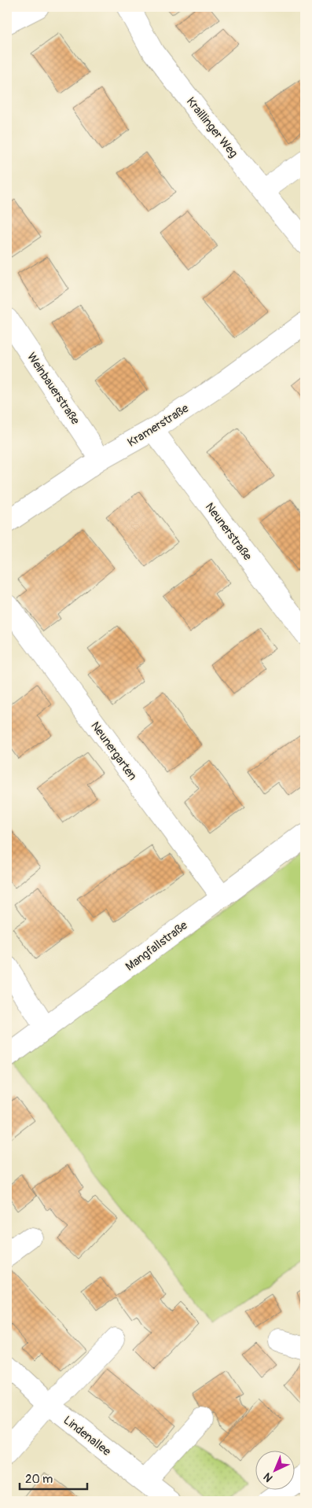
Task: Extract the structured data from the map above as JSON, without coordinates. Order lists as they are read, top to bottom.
{
  "streets": {
    "street": [
      "Kraillinger Weg",
      "Weinbauerstraße",
      "Kramerstraße",
      "Neunerstraße",
      "Neunergarten",
      "Mangfallstraße",
      "Lindenallee"
    ]
  },
  "crossings": [
    ["Weinbauerstraße", "Kramerstraße"],
    ["Kramerstraße", "Neunerstraße"],
    ["Neunergarten", "Mangfallstraße"]
  ],
  "scale_bar": "20 m",
  "north": "bottom left"
}
